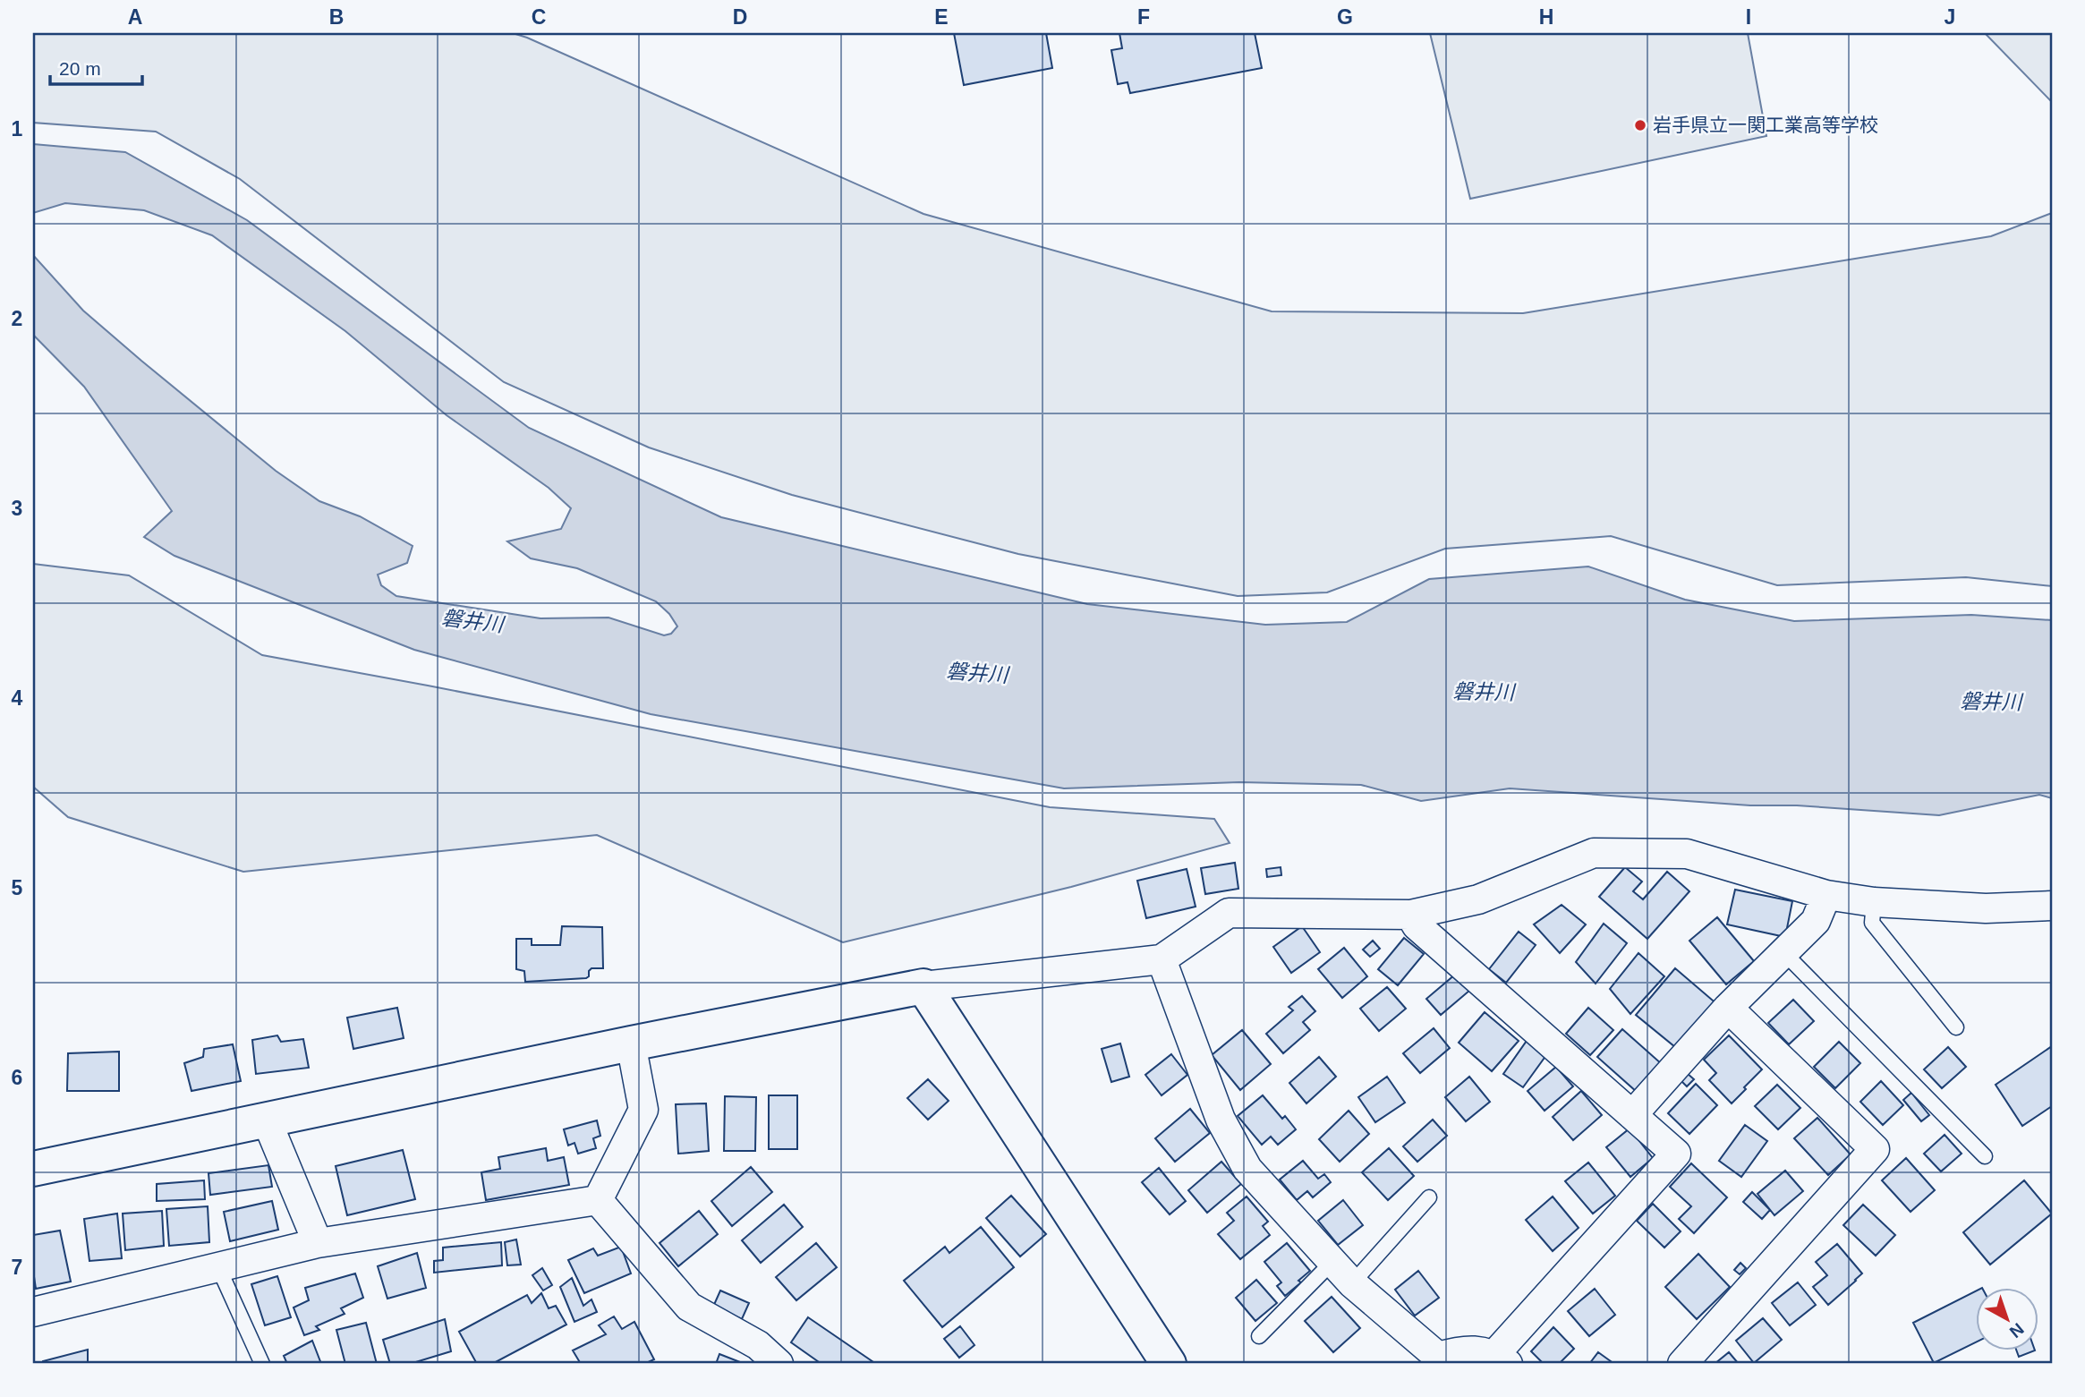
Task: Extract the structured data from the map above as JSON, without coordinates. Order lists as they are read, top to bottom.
{
  "water": ["磐井川"],
  "places": ["岩手県立一関工業高等学校"],
  "scale_bar": "20 m",
  "north": "bottom right",
  "grid": {
    "columns": [
      "A",
      "B",
      "C",
      "D",
      "E",
      "F",
      "G",
      "H",
      "I",
      "J"
    ],
    "rows": [
      "1",
      "2",
      "3",
      "4",
      "5",
      "6",
      "7"
    ]
  }
}
